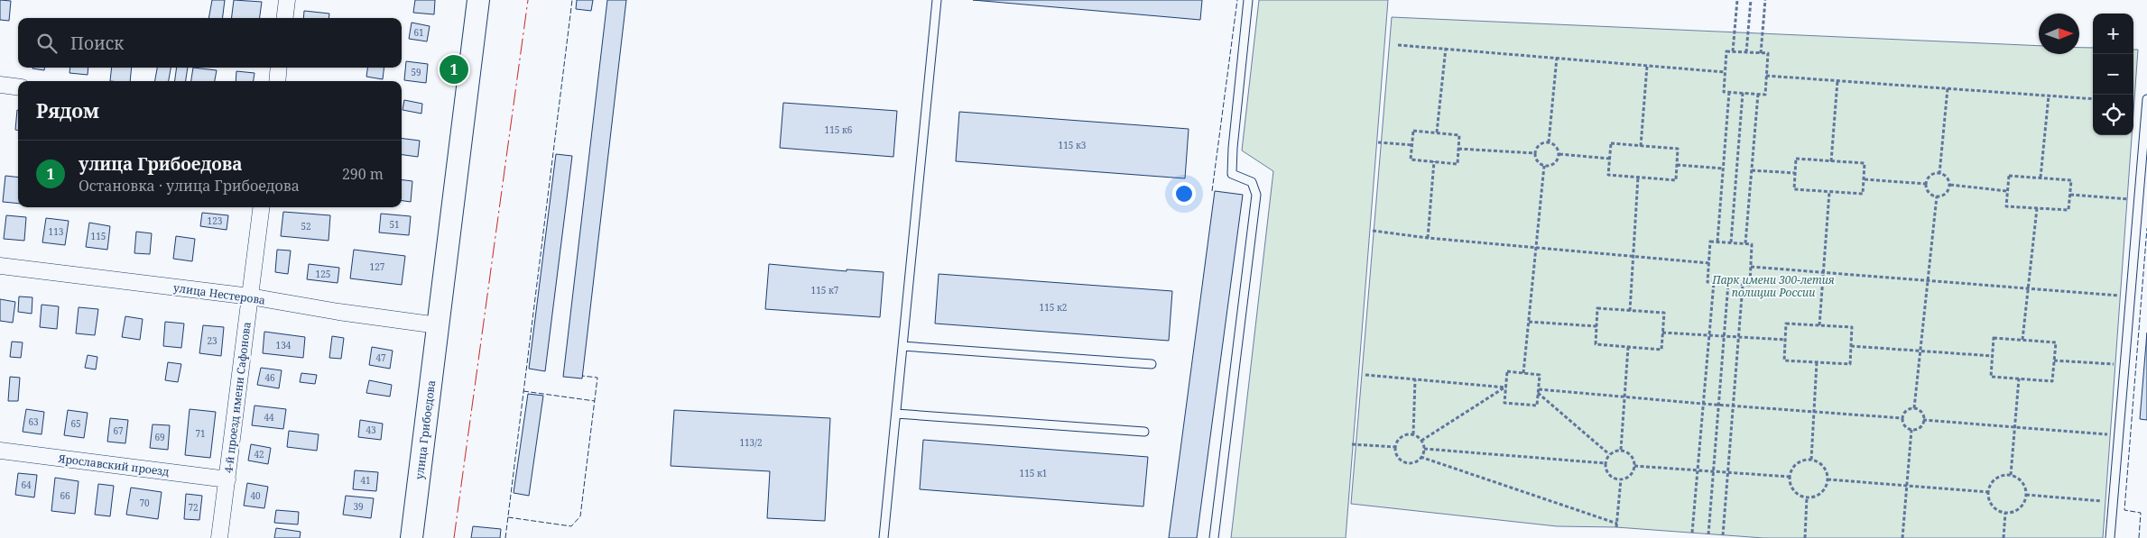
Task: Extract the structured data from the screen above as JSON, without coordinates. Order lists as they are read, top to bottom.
{
  "streets": {
    "street": [
      "улица Нестерова",
      "4-й проезд имени Сафонова",
      "улица Грибоедова",
      "Ярославский проезд"
    ]
  },
  "crossings": [
    ["улица Нестерова", "4-й проезд имени Сафонова"],
    ["улица Нестерова", "улица Грибоедова"],
    ["4-й проезд имени Сафонова", "Ярославский проезд"]
  ],
  "parks": ["Парк имени 300-летия полиции России"],
  "house_numbers": [
    "61",
    "59",
    "115 к6",
    "115 к3",
    "123",
    "51",
    "52",
    "113",
    "115",
    "127",
    "125",
    "115 к7",
    "115 к2",
    "23",
    "134",
    "47",
    "46",
    "44",
    "63",
    "65",
    "43",
    "67",
    "71",
    "69",
    "113/2",
    "42",
    "115 к1",
    "41",
    "64",
    "66",
    "40",
    "70",
    "39",
    "72"
  ],
  "north": "right",
  "page": {
    "map_buttons": ["+", "−"],
    "search": "Поиск",
    "pins": "1",
    "heading": "Рядом",
    "list": [
      {
        "mark": "1",
        "name": "улица Грибоедова",
        "note": "Остановка · улица Грибоедова",
        "value": "290 m"
      }
    ]
  }
}
